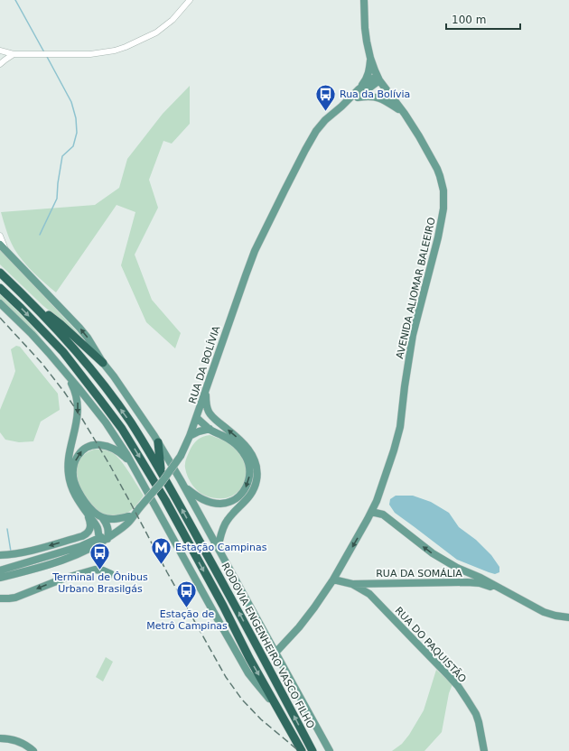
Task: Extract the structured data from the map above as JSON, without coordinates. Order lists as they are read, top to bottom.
{
  "streets": {
    "highway": ["RODOVIA ENGENHEIRO VASCO FILHO"],
    "main road": [
      "AVENIDA ALIOMAR BALEEIRO",
      "RUA DA BOLÍVIA",
      "RUA DA SOMÁLIA",
      "RUA DO PAQUISTÃO"
    ]
  },
  "crossings": [
    ["AVENIDA ALIOMAR BALEEIRO", "RUA DA BOLÍVIA"],
    ["AVENIDA ALIOMAR BALEEIRO", "RUA DA SOMÁLIA"],
    ["AVENIDA ALIOMAR BALEEIRO", "RODOVIA ENGENHEIRO VASCO FILHO"],
    ["RUA DA SOMÁLIA", "RUA DO PAQUISTÃO"]
  ],
  "places": {
    "bus stop": ["Rua da Bolívia", "Terminal de Ônibus Urbano Brasilgás", "Estação de Metrô Campinas"],
    "metro station": ["Estação Campinas"]
  },
  "scale_bar": "100 m"
}
